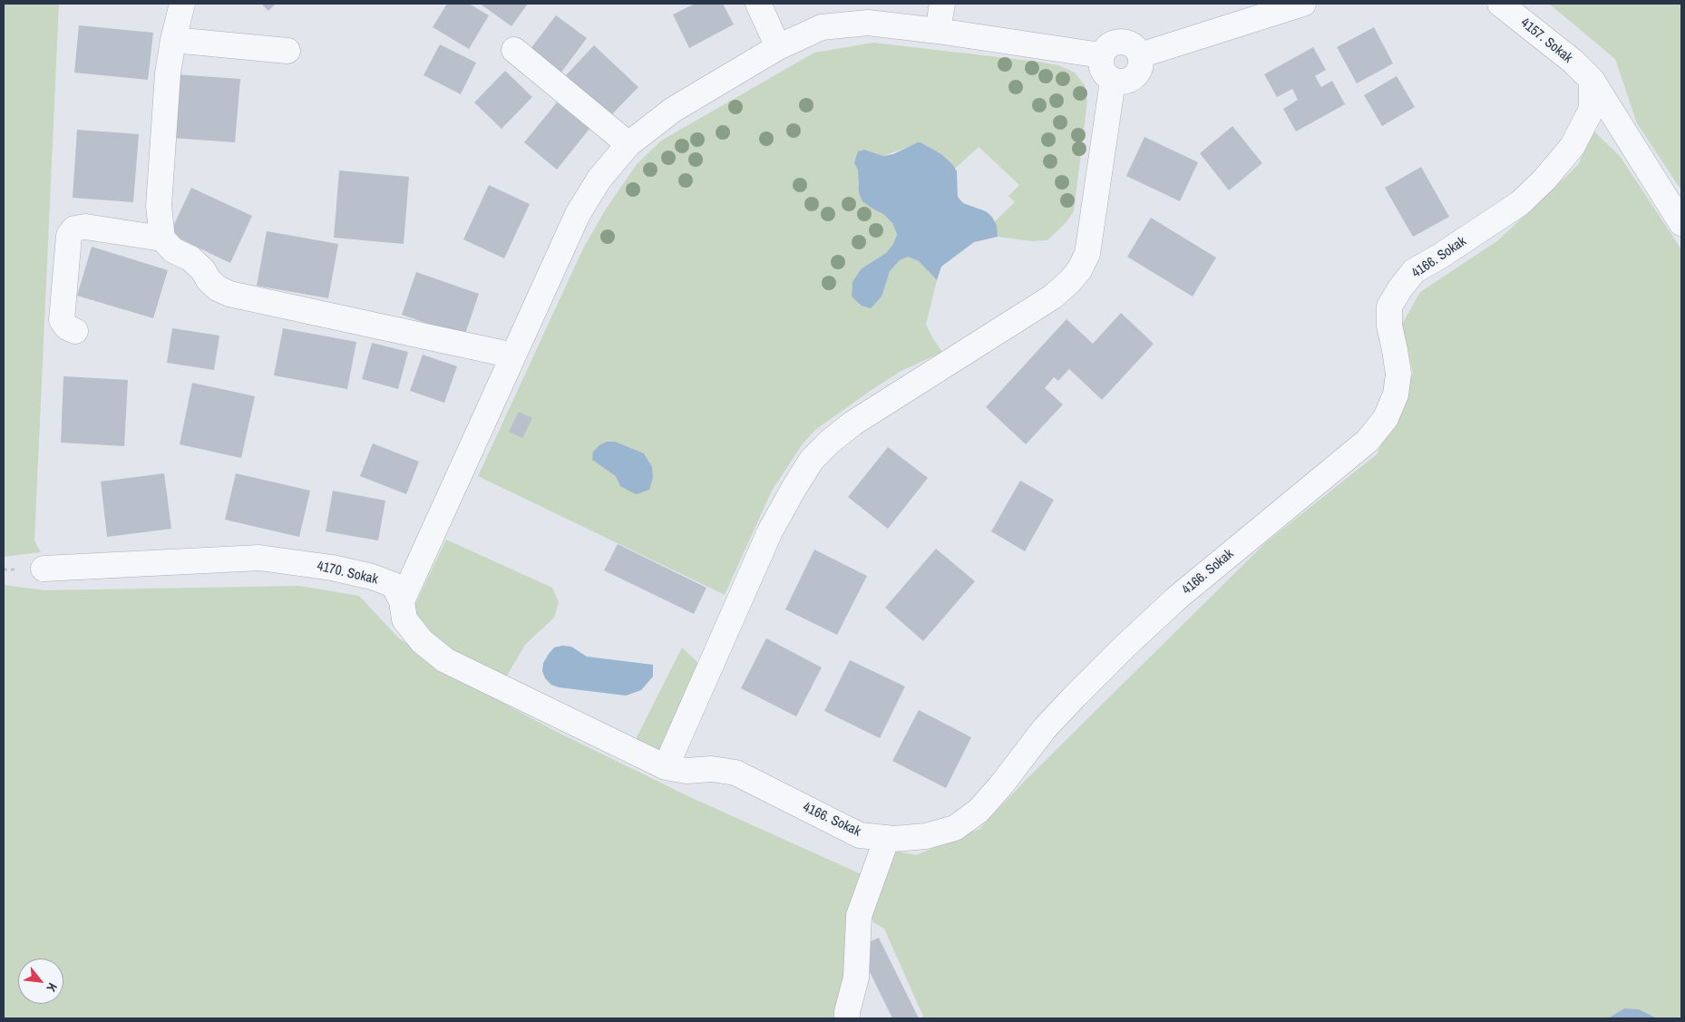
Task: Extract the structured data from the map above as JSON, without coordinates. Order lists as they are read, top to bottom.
{
  "streets": {
    "street": ["4157. Sokak", "4166. Sokak", "4170. Sokak"]
  },
  "crossings": [
    ["4157. Sokak", "4166. Sokak"],
    ["4166. Sokak", "4170. Sokak"]
  ],
  "north": "bottom right"
}
